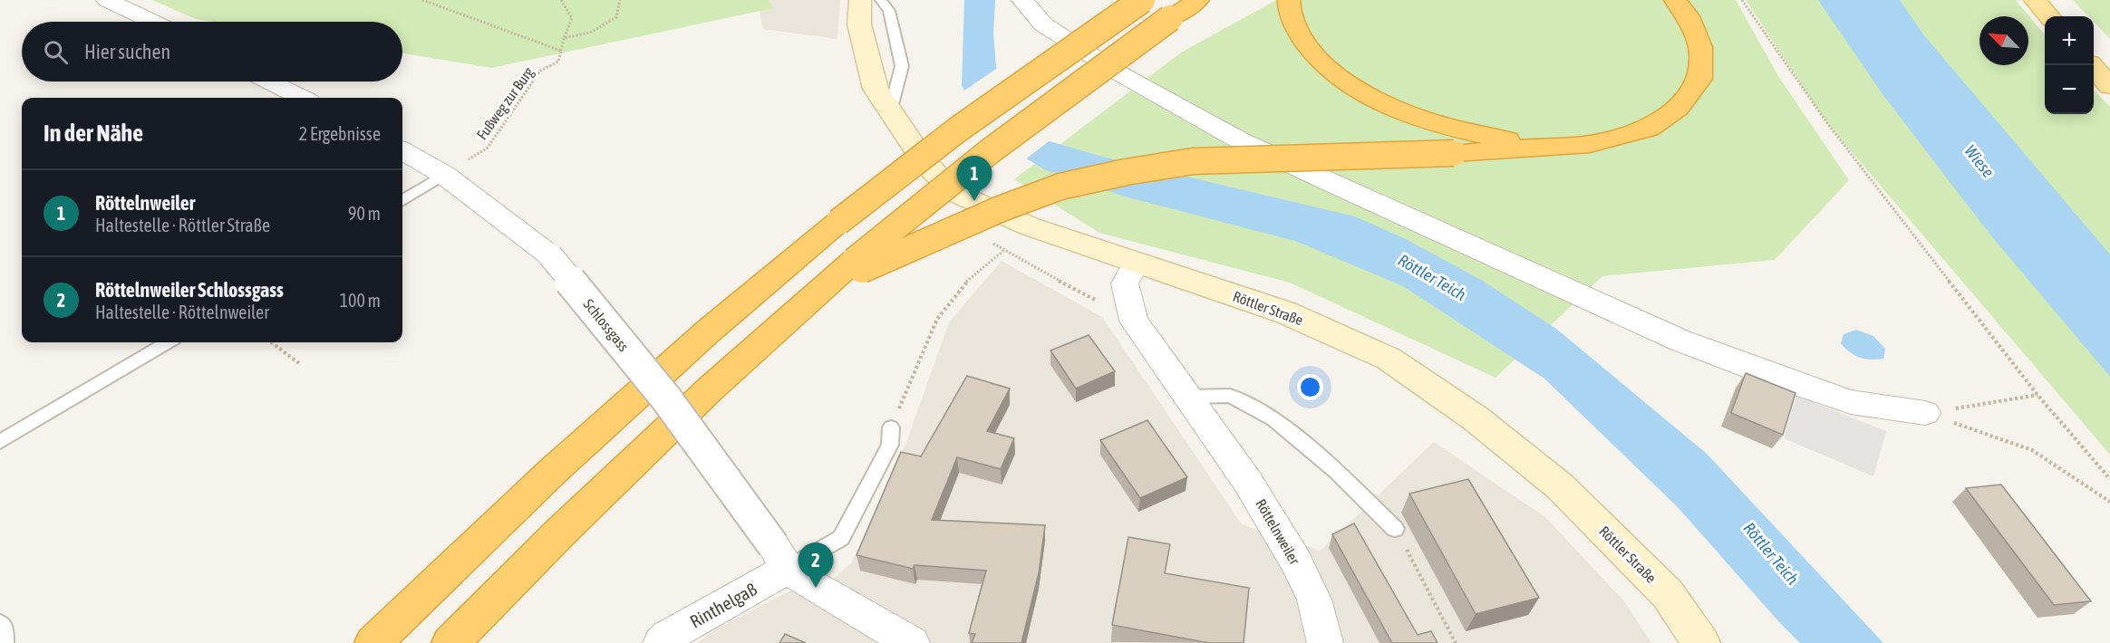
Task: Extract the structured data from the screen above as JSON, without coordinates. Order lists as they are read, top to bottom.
{
  "streets": {
    "street": [
      "Röttler Straße",
      "Schlossgass",
      "Röttelnweiler",
      "Rinthelgaß"
    ],
    "path": ["Fußweg zur Burg"]
  },
  "crossings": [
    ["Fußweg zur Burg", "Schlossgass"],
    ["Röttler Straße", "Röttelnweiler"],
    ["Schlossgass", "Rinthelgaß"]
  ],
  "water": ["Wiese", "Röttler Teich"],
  "north": "top left",
  "page": {
    "map_buttons": ["+", "−"],
    "search": "Hier suchen",
    "heading": ["In der Nähe", "2 Ergebnisse"],
    "pins": ["1", "2"],
    "list": [
      {
        "mark": "1",
        "name": "Röttelnweiler",
        "note": "Haltestelle · Röttler Straße",
        "value": "90 m"
      },
      {
        "mark": "2",
        "name": "Röttelnweiler Schlossgass",
        "note": "Haltestelle · Röttelnweiler",
        "value": "100 m"
      }
    ]
  }
}
